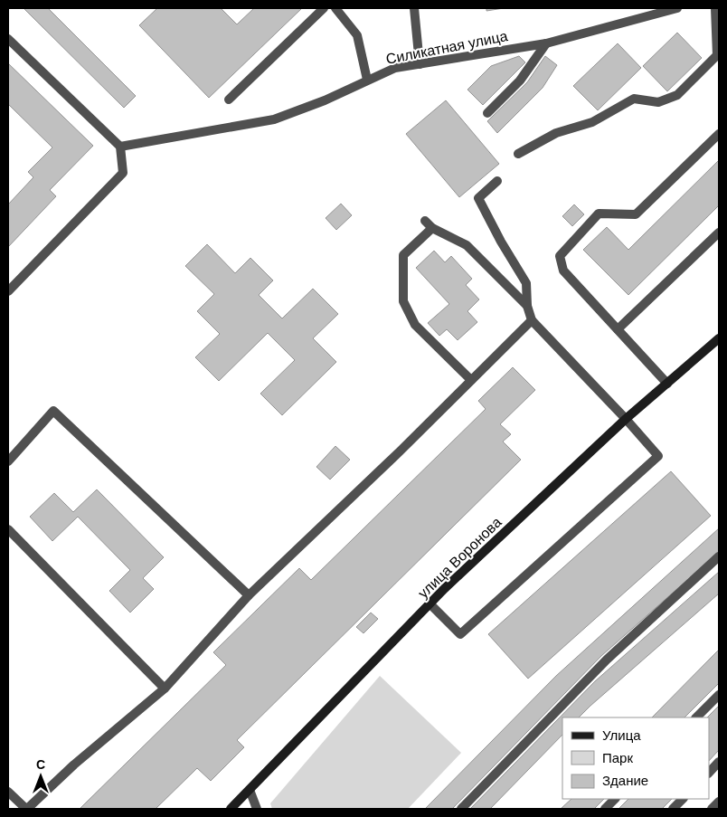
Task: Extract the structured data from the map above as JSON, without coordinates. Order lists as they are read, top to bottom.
{
  "streets": {
    "main road": ["улица Воронова"],
    "street": ["Силикатная улица"]
  },
  "legend": ["Улица", "Парк", "Здание"],
  "north": "top"
}
